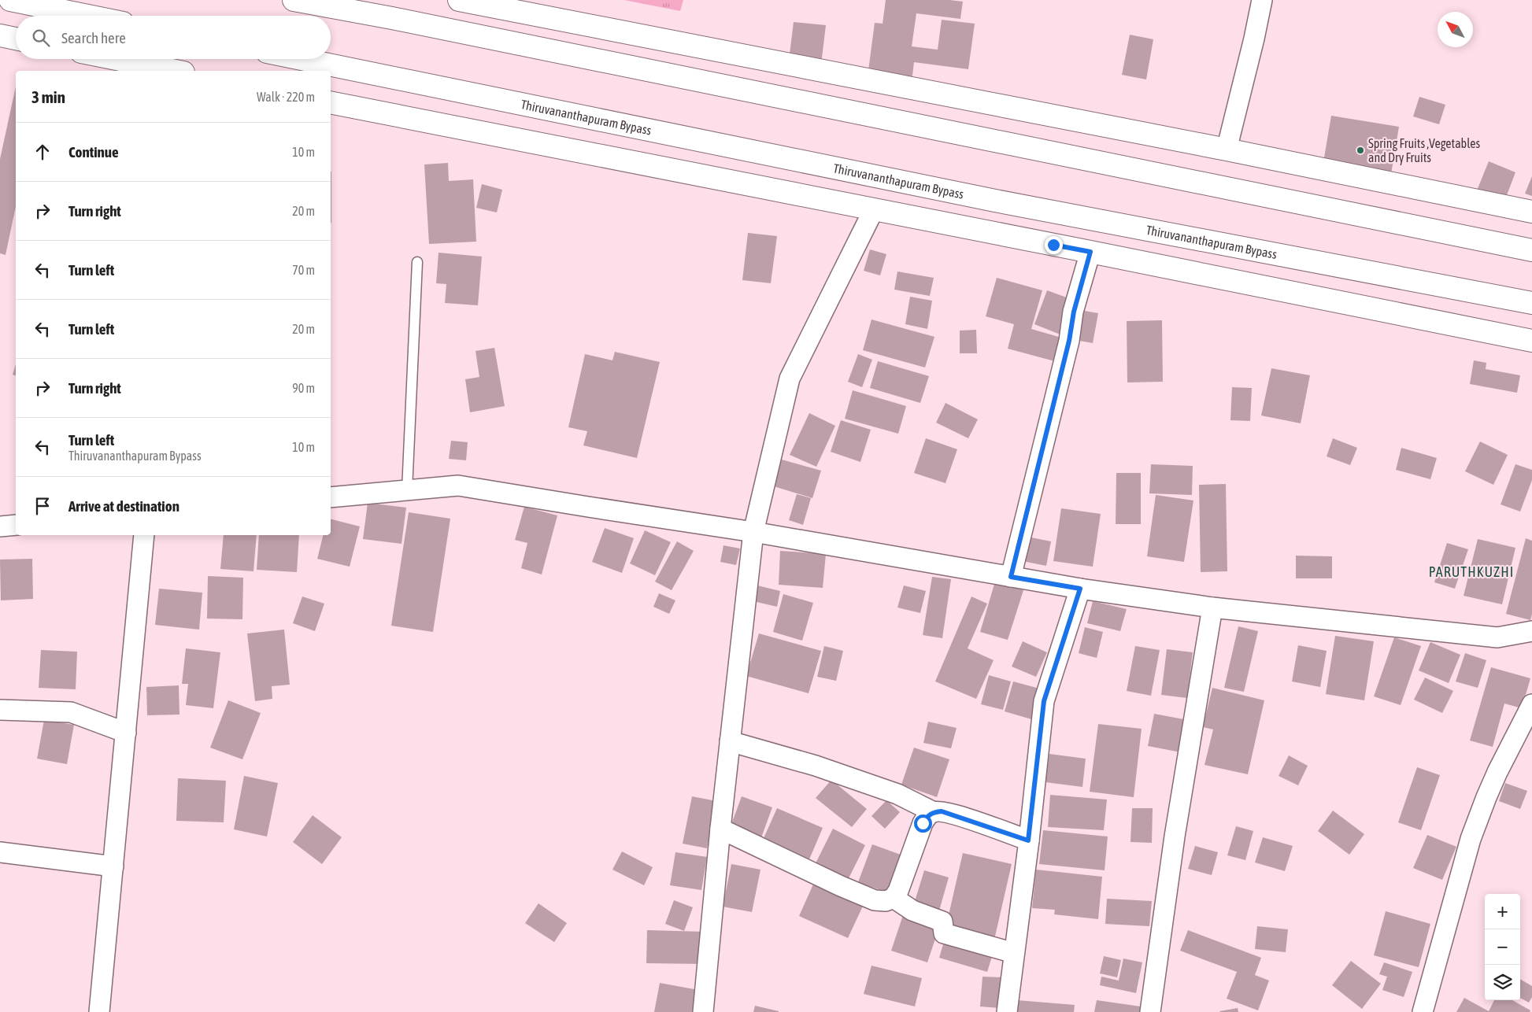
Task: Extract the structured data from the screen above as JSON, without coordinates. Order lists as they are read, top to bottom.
{
  "streets": {
    "main road": ["Thiruvananthapuram Bypass"]
  },
  "districts": ["PARUTHKUZHI"],
  "places": ["Spring Fruits ,Vegetables and Dry Fruits"],
  "north": "top left",
  "page": {
    "search": "Search here",
    "heading": ["3 min", "Walk · 220 m"],
    "list": [
      ["Continue", "10 m"],
      ["Turn right", "20 m"],
      ["Turn left", "70 m"],
      ["Turn left", "20 m"],
      ["Turn right", "90 m"],
      ["Turn left", "Thiruvananthapuram Bypass", "10 m"],
      "Arrive at destination"
    ],
    "map_buttons": ["+", "−"]
  }
}
